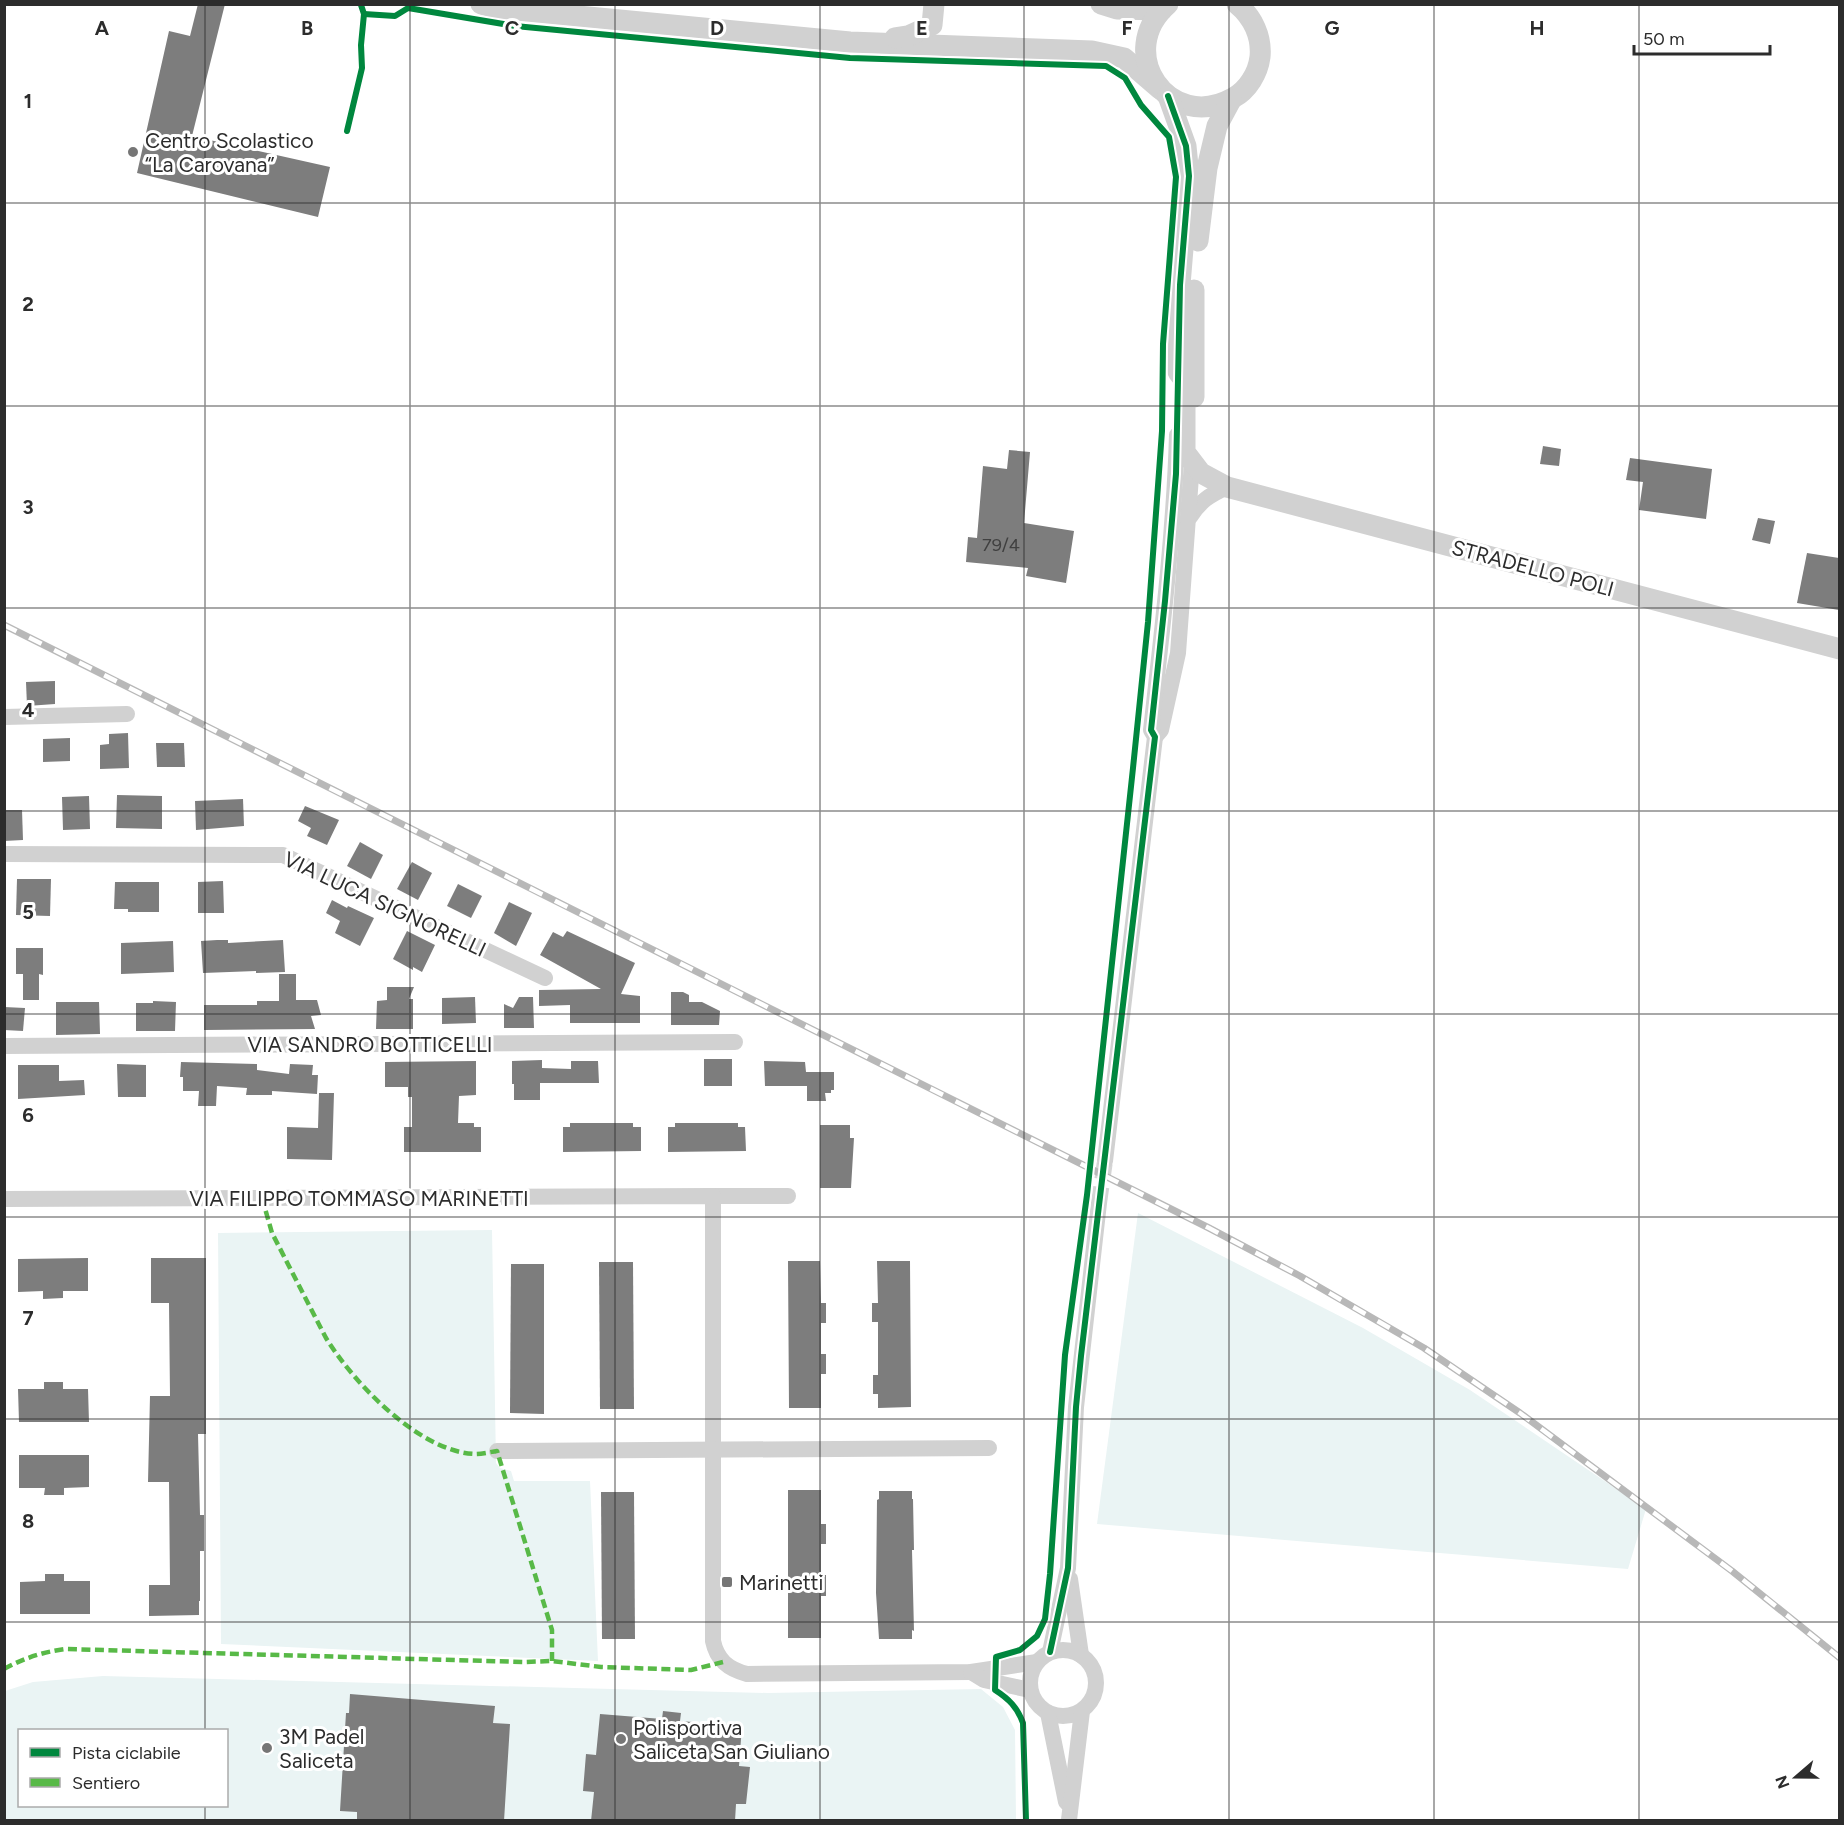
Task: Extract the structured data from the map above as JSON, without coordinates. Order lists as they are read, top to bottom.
{
  "streets": {
    "street": [
      "STRADELLO POLI",
      "VIA LUCA SIGNORELLI",
      "VIA SANDRO BOTTICELLI",
      "VIA FILIPPO TOMMASO MARINETTI"
    ]
  },
  "places": {
    "other": ["Centro Scolastico “La Carovana”", "Polisportiva Saliceta San Giuliano", "3M Padel Saliceta"],
    "transit": ["Marinetti"]
  },
  "house_numbers": ["79/4"],
  "legend": ["Pista ciclabile", "Sentiero"],
  "scale_bar": "50 m",
  "north": "left",
  "grid": {
    "columns": [
      "A",
      "B",
      "C",
      "D",
      "E",
      "F",
      "G",
      "H"
    ],
    "rows": [
      "1",
      "2",
      "3",
      "4",
      "5",
      "6",
      "7",
      "8"
    ]
  }
}
